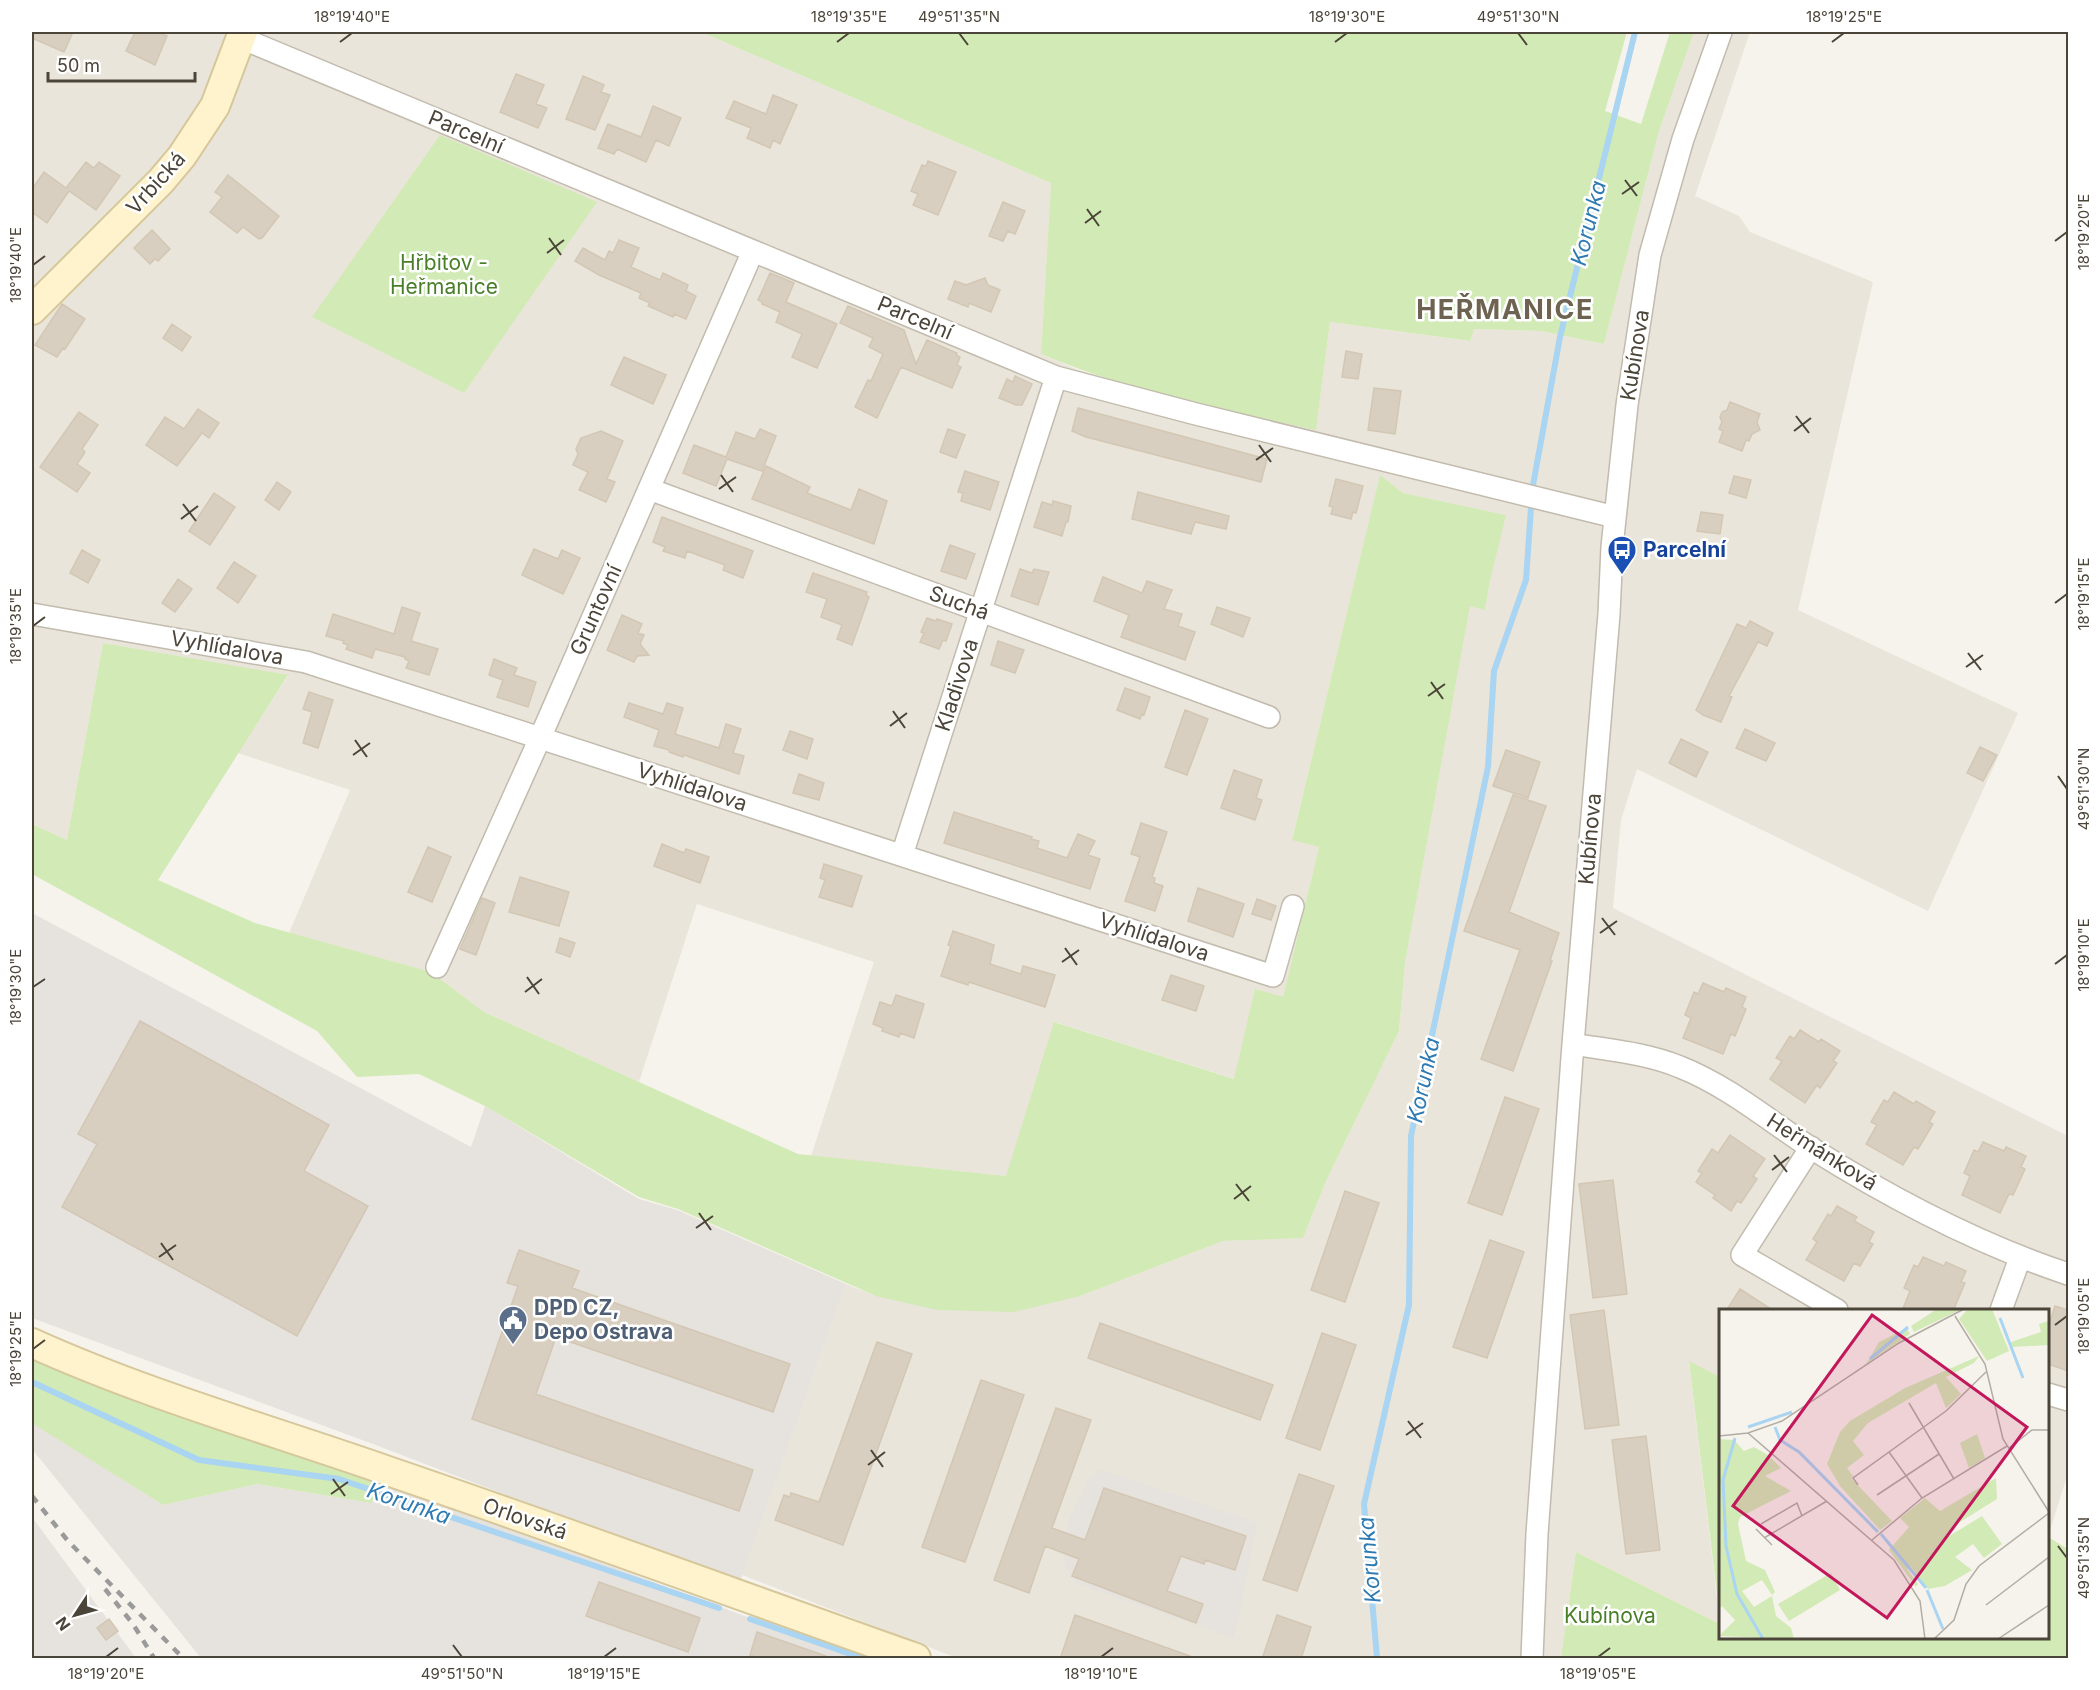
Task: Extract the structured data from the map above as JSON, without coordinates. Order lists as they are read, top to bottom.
{
  "streets": {
    "main road": ["Vrbická", "Orlovská"],
    "street": [
      "Parcelní",
      "Kubínova",
      "Suchá",
      "Gruntovní",
      "Vyhlídalova",
      "Kladivova",
      "Heřmánková"
    ]
  },
  "crossings": [
    ["Parcelní", "Vrbická"],
    ["Parcelní", "Kubínova"],
    ["Parcelní", "Gruntovní"],
    ["Parcelní", "Kladivova"],
    ["Kubínova", "Heřmánková"],
    ["Suchá", "Gruntovní"],
    ["Suchá", "Kladivova"],
    ["Gruntovní", "Vyhlídalova"],
    ["Vyhlídalova", "Kladivova"]
  ],
  "districts": ["HEŘMANICE"],
  "water": ["Korunka"],
  "parks": ["Hřbitov - Heřmanice", "Kubínova"],
  "places": {
    "bus stop": ["Parcelní"],
    "public building": ["DPD CZ, Depo Ostrava"]
  },
  "scale_bar": "50 m",
  "north": "bottom left",
  "coordinates": [
    "18°19'40\"E",
    "18°19'35\"E",
    "49°51'35\"N",
    "18°19'30\"E",
    "49°51'30\"N",
    "18°19'25\"E",
    "18°19'20\"E",
    "18°19'15\"E",
    "18°19'10\"E",
    "18°19'05\"E",
    "49°51'50\"N"
  ]
}
